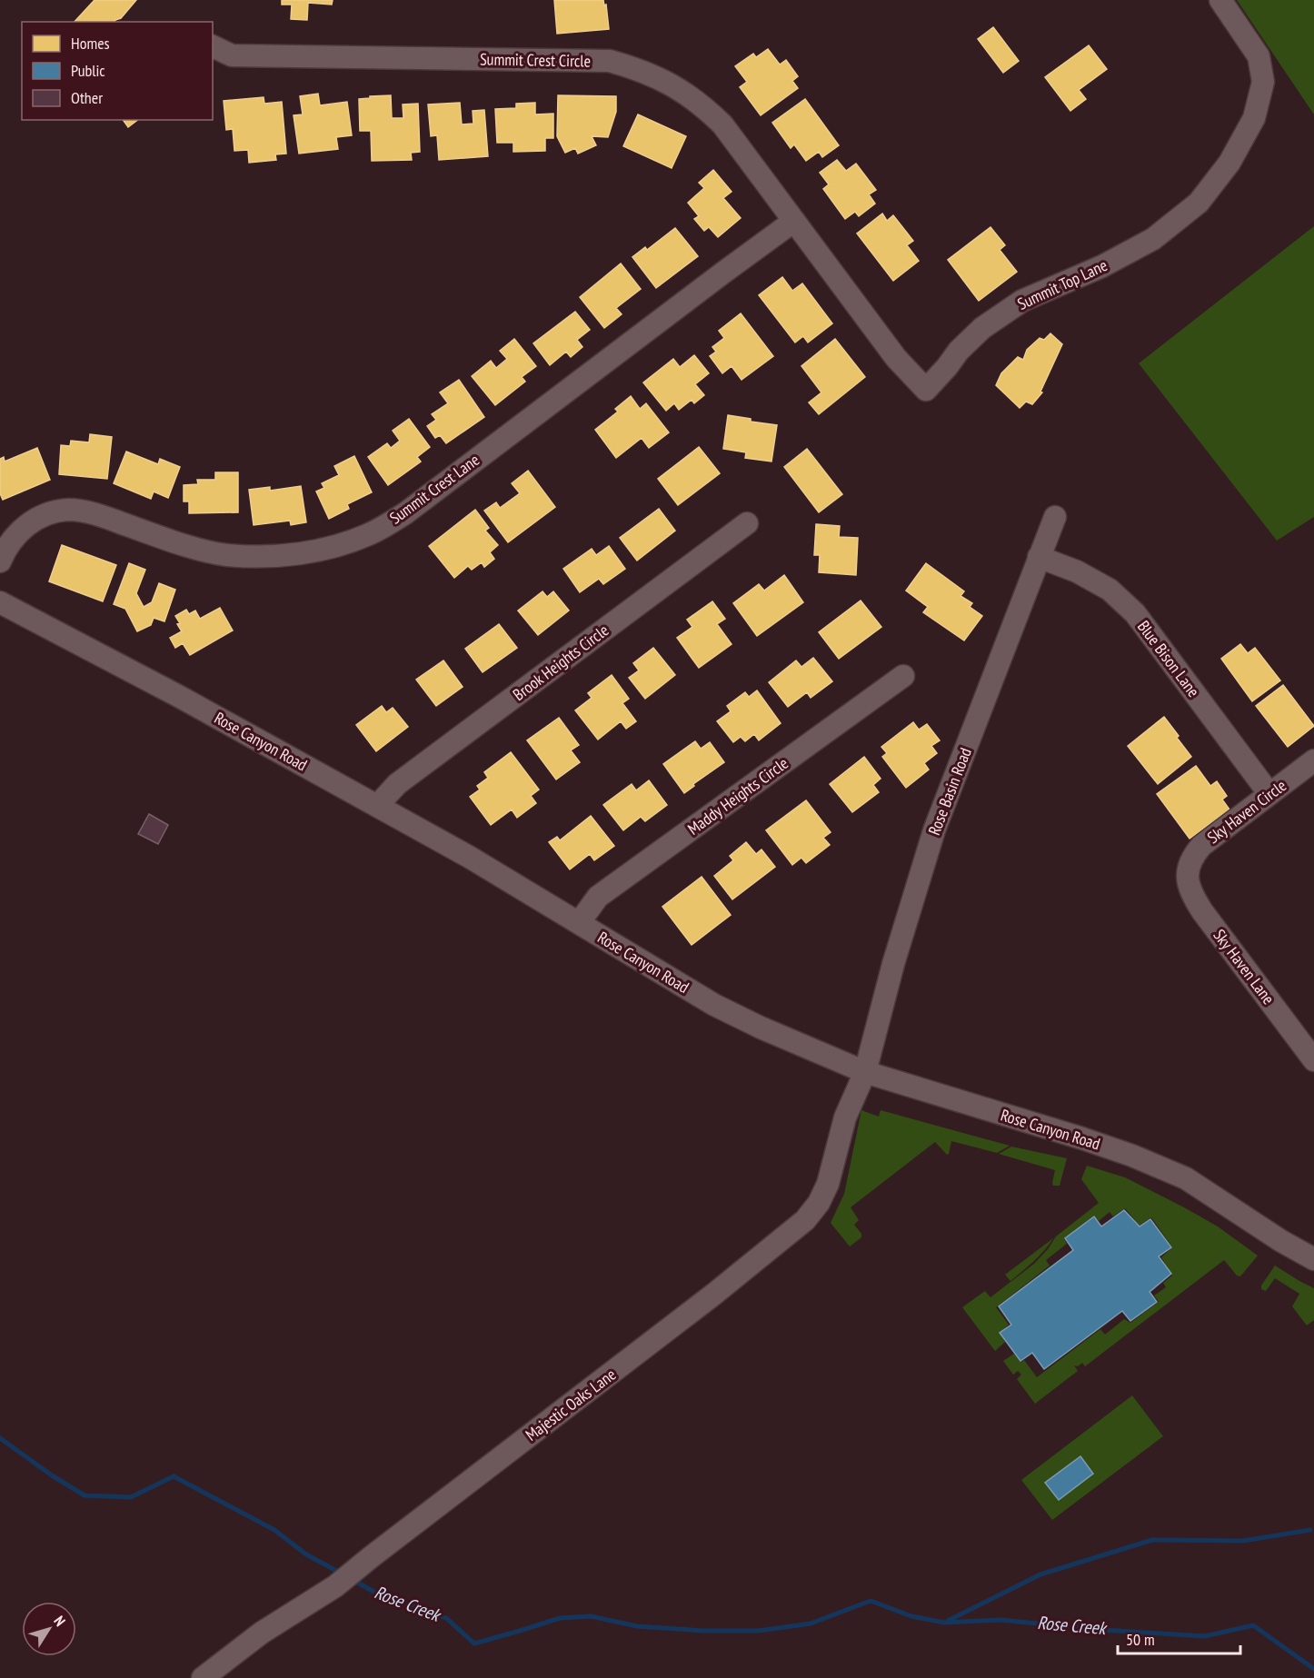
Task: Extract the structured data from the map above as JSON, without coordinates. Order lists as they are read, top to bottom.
{
  "streets": {
    "street": [
      "Summit Crest Circle",
      "Summit Top Lane",
      "Summit Crest Lane",
      "Blue Bison Lane",
      "Brook Heights Circle",
      "Rose Canyon Road",
      "Rose Basin Road",
      "Maddy Heights Circle",
      "Sky Haven Circle",
      "Sky Haven Lane",
      "Majestic Oaks Lane"
    ]
  },
  "crossings": [
    ["Summit Crest Circle", "Summit Top Lane"],
    ["Summit Crest Circle", "Summit Crest Lane"],
    ["Summit Top Lane", "Summit Crest Lane"],
    ["Blue Bison Lane", "Rose Basin Road"],
    ["Blue Bison Lane", "Sky Haven Circle"],
    ["Brook Heights Circle", "Rose Canyon Road"],
    ["Rose Canyon Road", "Rose Basin Road"],
    ["Rose Canyon Road", "Maddy Heights Circle"],
    ["Rose Canyon Road", "Majestic Oaks Lane"],
    ["Rose Basin Road", "Majestic Oaks Lane"],
    ["Sky Haven Circle", "Sky Haven Lane"]
  ],
  "water": ["Rose Creek"],
  "legend": ["Homes", "Public", "Other"],
  "scale_bar": "50 m",
  "north": "top right"
}
